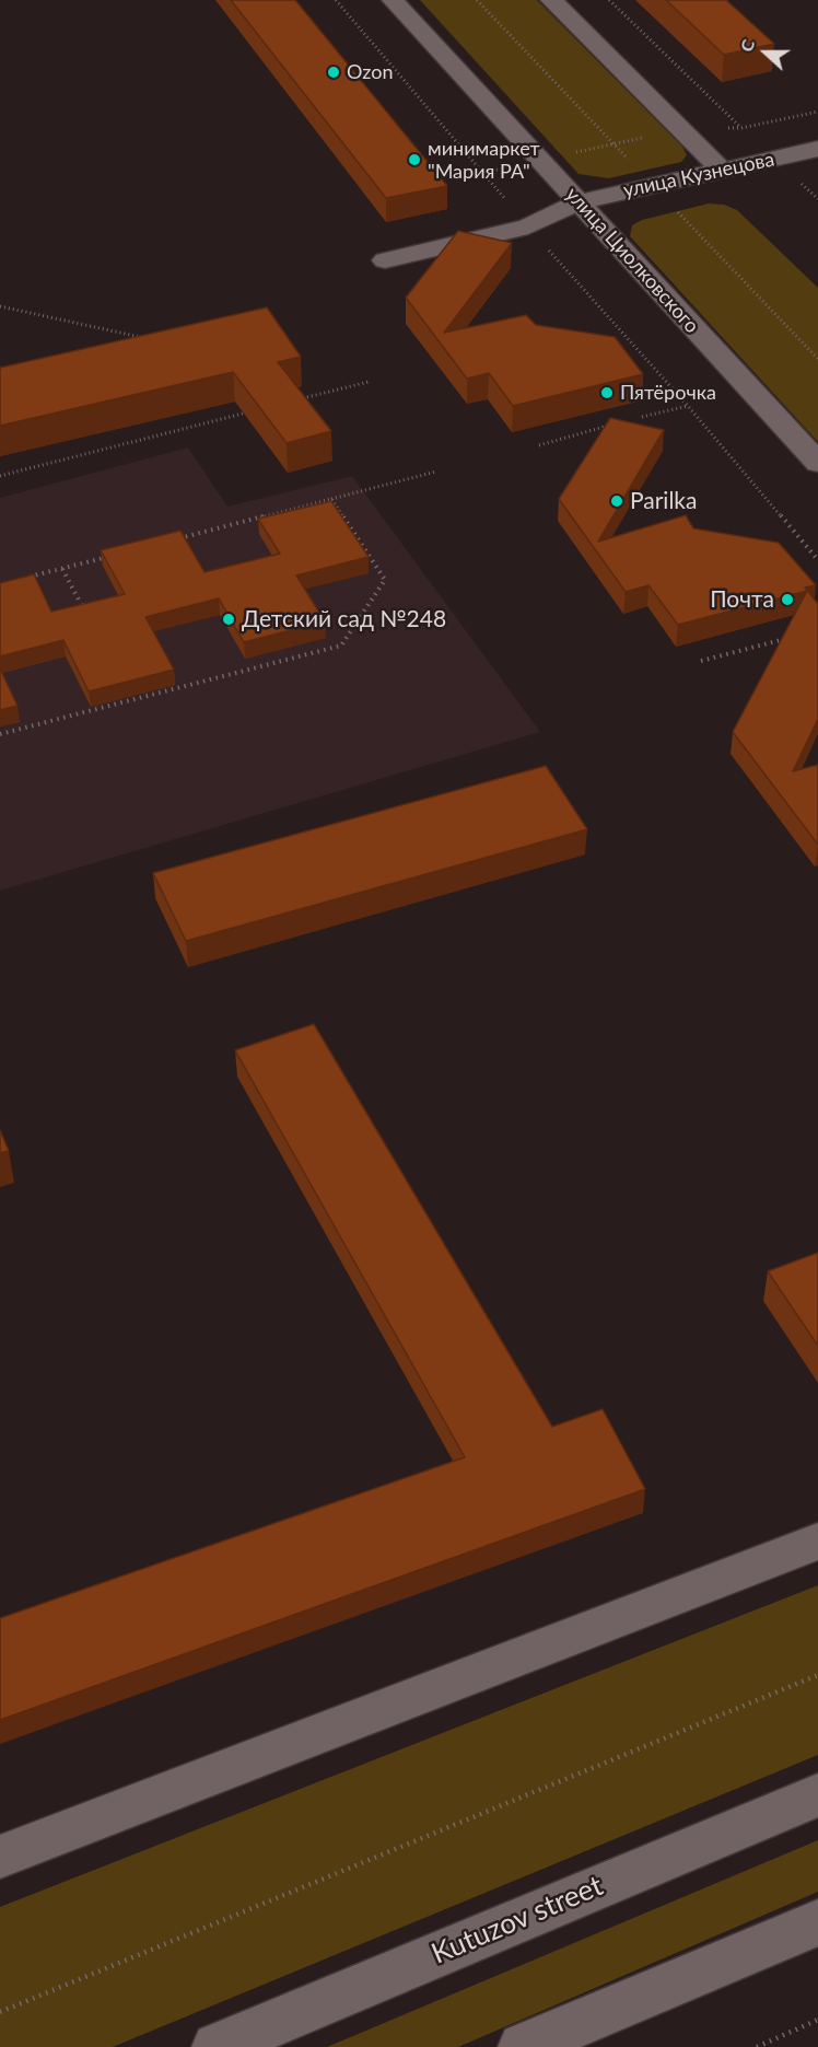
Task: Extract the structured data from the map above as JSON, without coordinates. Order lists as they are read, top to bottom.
{
  "streets": {
    "street": ["улица Кузнецова", "улица Циолковского", "Kutuzov street"]
  },
  "crossings": [
    ["улица Кузнецова", "улица Циолковского"]
  ],
  "places": [
    "Ozon",
    "минимаркет \"Мария РА\"",
    "Пятёрочка",
    "Parilka",
    "Почта",
    "Детский сад №248"
  ],
  "north": "left"
}
